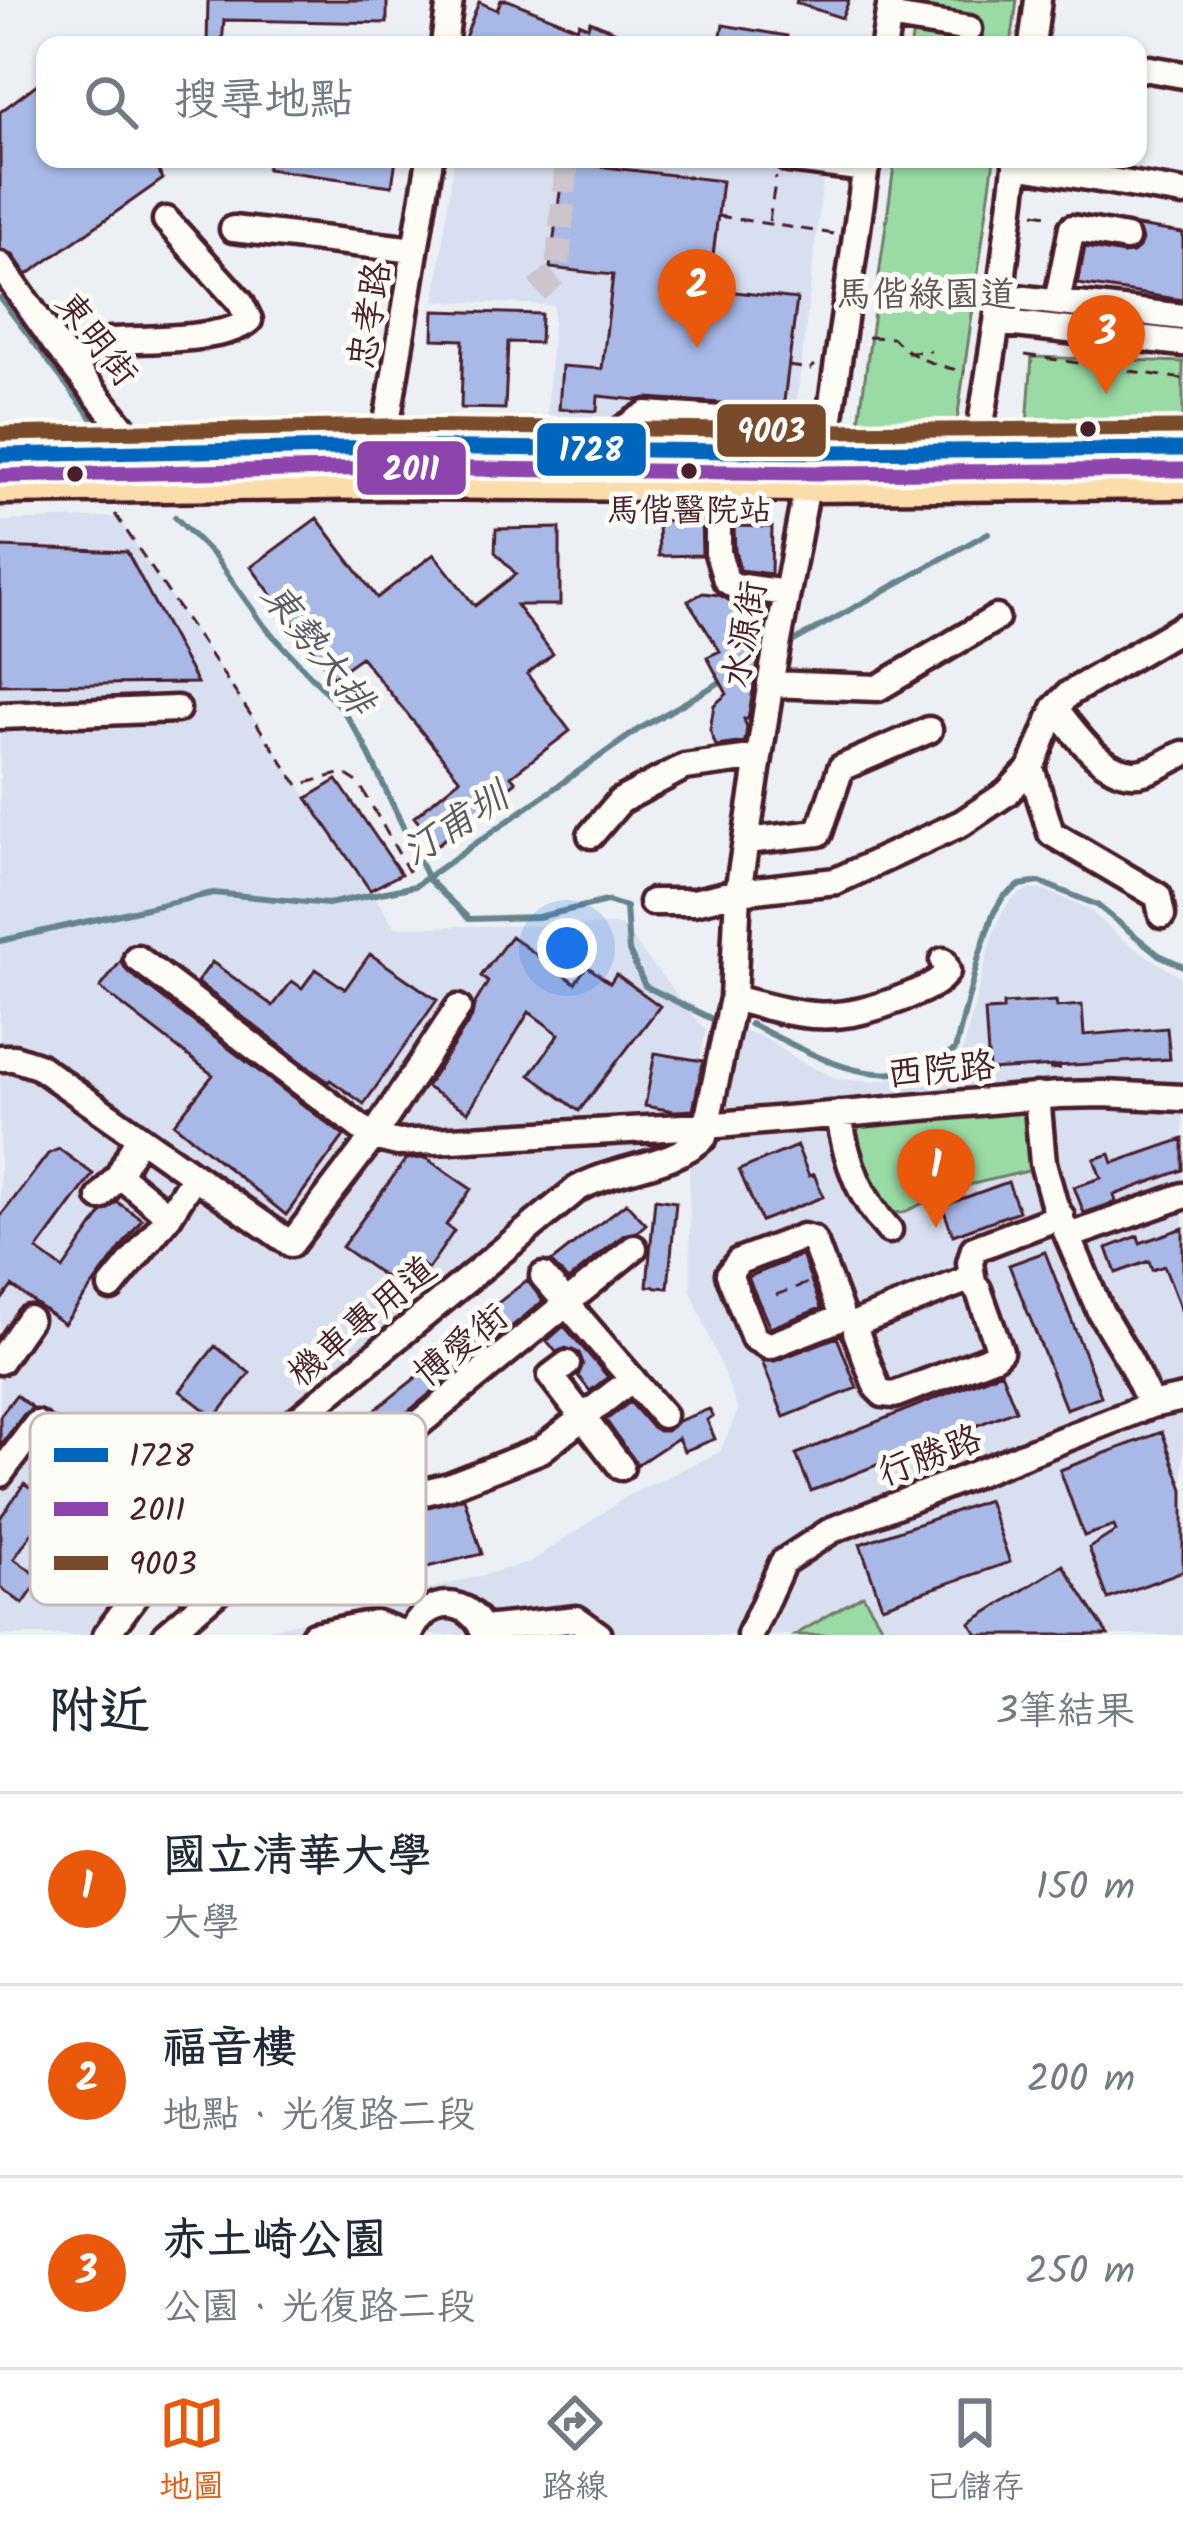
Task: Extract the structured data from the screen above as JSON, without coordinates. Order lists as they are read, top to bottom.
{
  "streets": {
    "street": [
      "忠孝路",
      "東明街",
      "水源街",
      "西院路",
      "機車專用道",
      "博愛街",
      "行勝路"
    ]
  },
  "crossings": [
    ["水源街", "西院路"],
    ["水源街", "機車專用道"],
    ["西院路", "機車專用道"]
  ],
  "water": ["東勢大排", "汀甫圳"],
  "parks": ["馬偕綠園道"],
  "places": ["馬偕醫院站"],
  "lines": ["transit line 9003", "transit line 1728", "transit line 2011"],
  "legend": ["1728", "2011", "9003"],
  "page": {
    "search": "搜尋地點",
    "pins": ["2", "3", "1"],
    "heading": ["附近", "3筆結果"],
    "list": [
      {
        "mark": "1",
        "name": "國立清華大學",
        "note": "大學",
        "value": "150 m"
      },
      {
        "mark": "2",
        "name": "福音樓",
        "note": "地點 · 光復路二段",
        "value": "200 m"
      },
      {
        "mark": "3",
        "name": "赤土崎公園",
        "note": "公園 · 光復路二段",
        "value": "250 m"
      }
    ],
    "nav": ["地圖", "路線", "已儲存"]
  }
}
